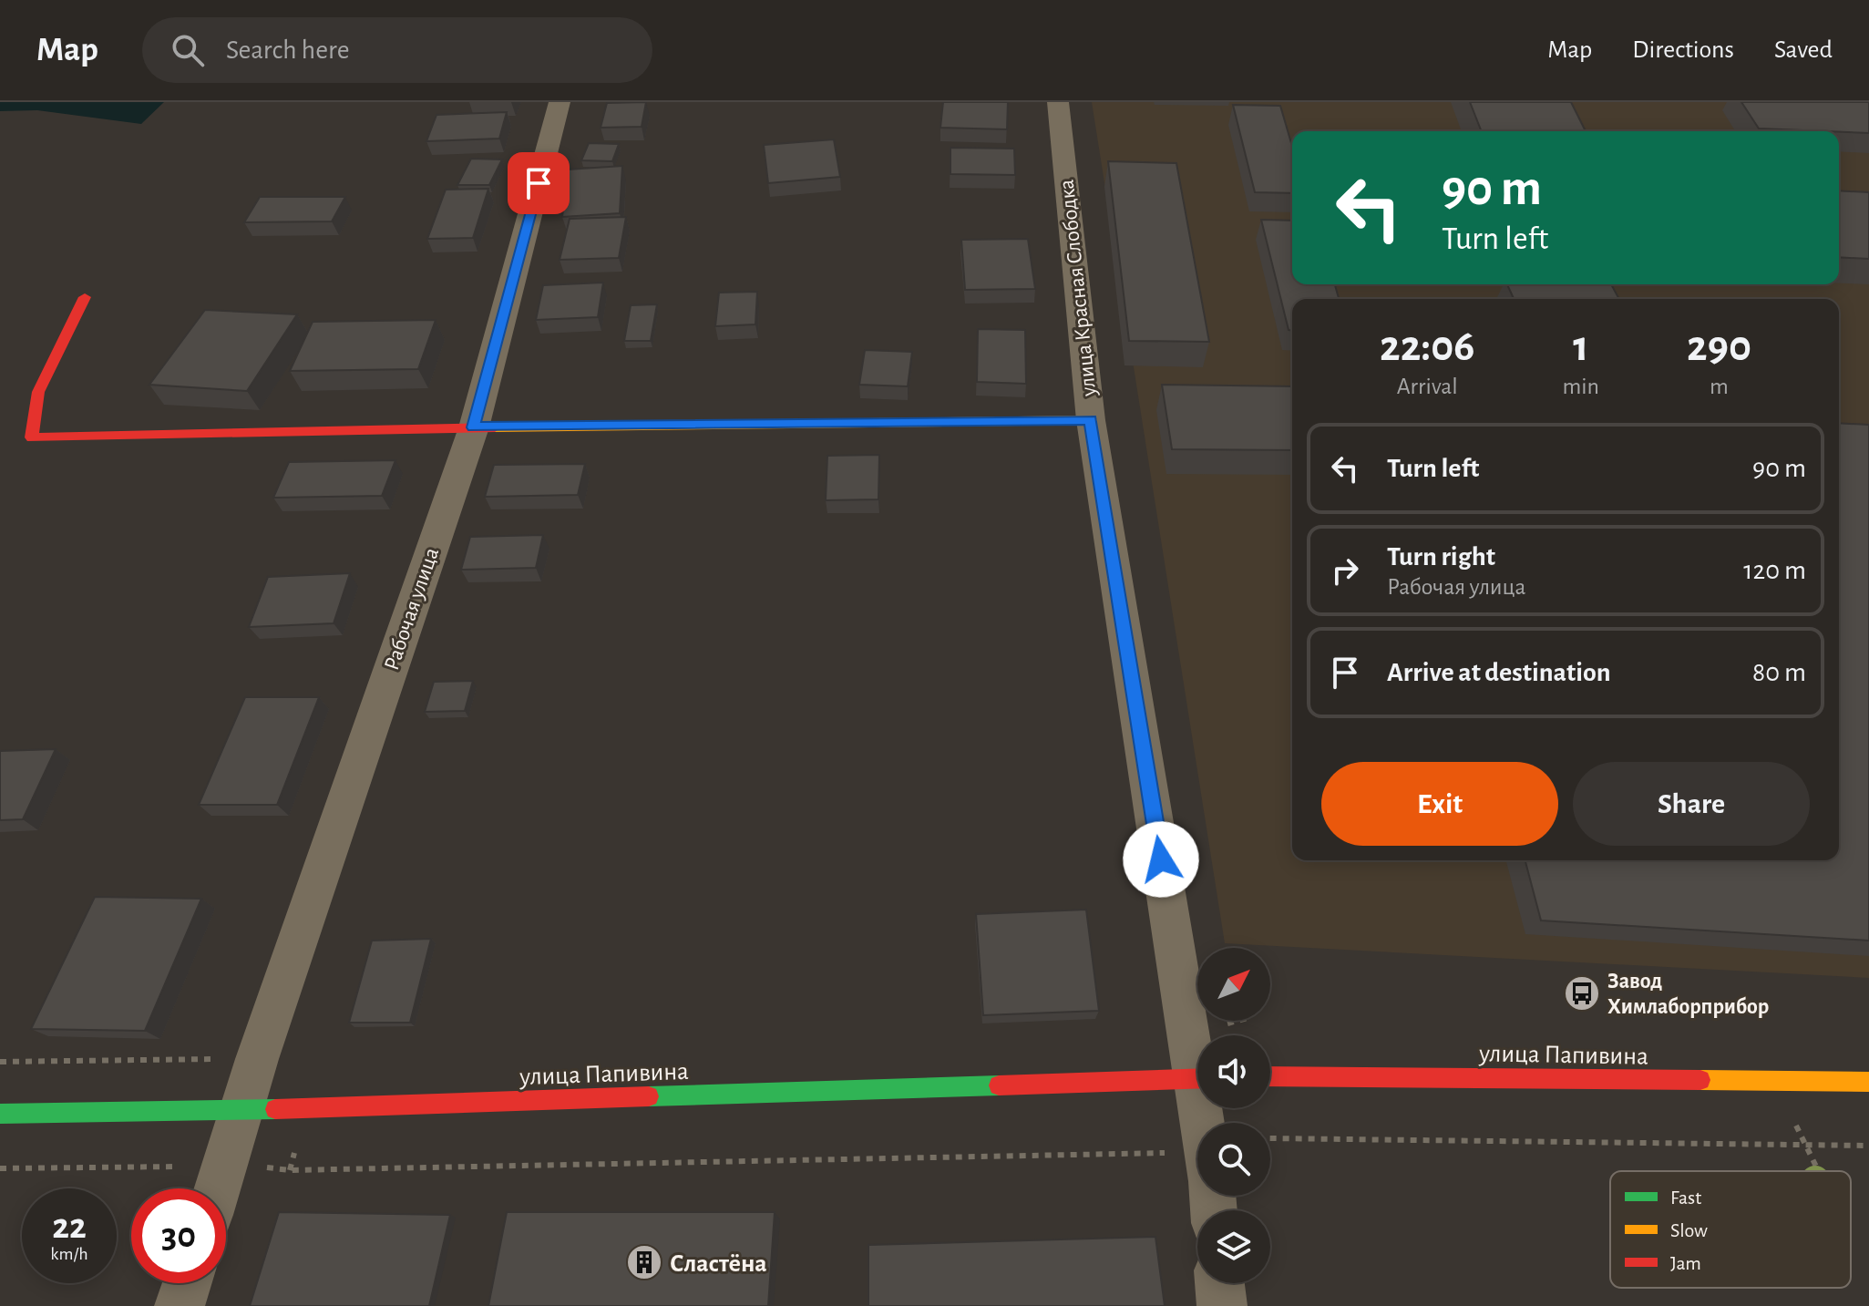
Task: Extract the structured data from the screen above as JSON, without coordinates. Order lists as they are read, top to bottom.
{
  "streets": {
    "main road": ["улица Папивина"],
    "street": ["улица Красная Слободка", "Рабочая улица"]
  },
  "crossings": [
    ["Рабочая улица", "улица Папивина"]
  ],
  "places": {
    "bus stop": ["Завод Химлаборприбор"],
    "building": ["Сластёна"]
  },
  "legend": ["Fast", "Slow", "Jam"],
  "north": "top right",
  "page": {
    "header": "Map",
    "search": "Search here",
    "nav": ["Map", "Directions", "Saved"],
    "turn": ["90 m", "Turn left"],
    "eta": [
      "22:06",
      "Arrival",
      "1",
      "min",
      "290",
      "m"
    ],
    "list": [
      {
        "name": "Turn left",
        "value": "90 m"
      },
      {
        "name": "Turn right",
        "note": "Рабочая улица",
        "value": "120 m"
      },
      {
        "name": "Arrive at destination",
        "value": "80 m"
      }
    ],
    "buttons": ["Exit", "Share"],
    "speed": "22 km/h",
    "limit": "30"
  }
}
